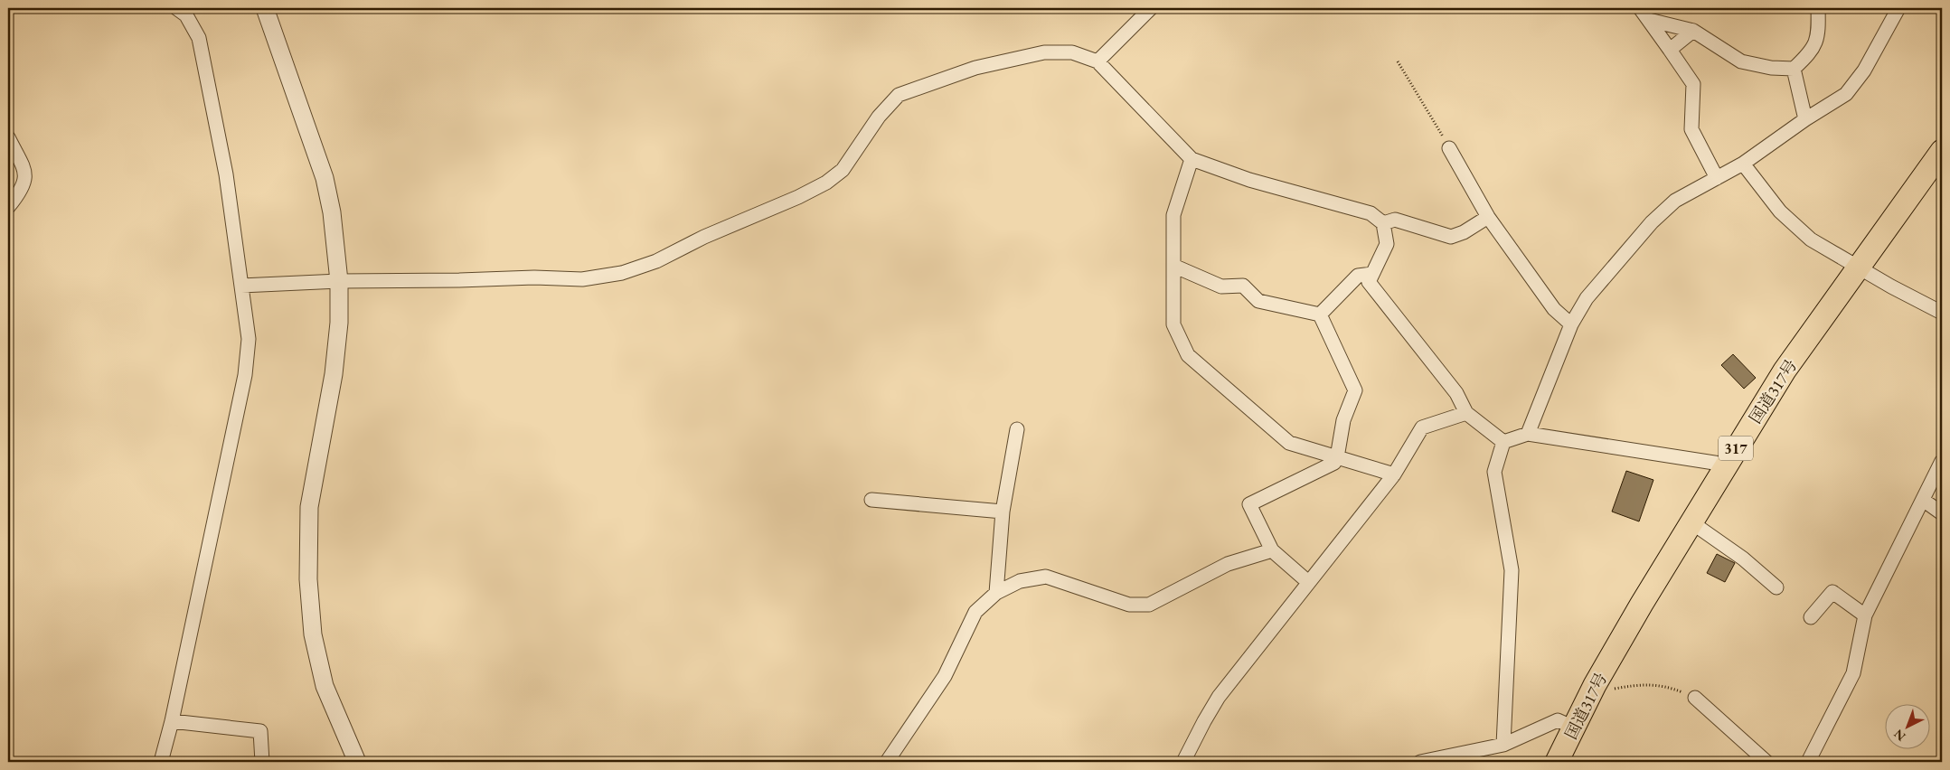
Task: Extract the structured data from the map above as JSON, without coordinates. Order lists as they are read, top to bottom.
{
  "streets": {
    "highway": ["国道317号", "317"]
  },
  "north": "bottom left"
}
